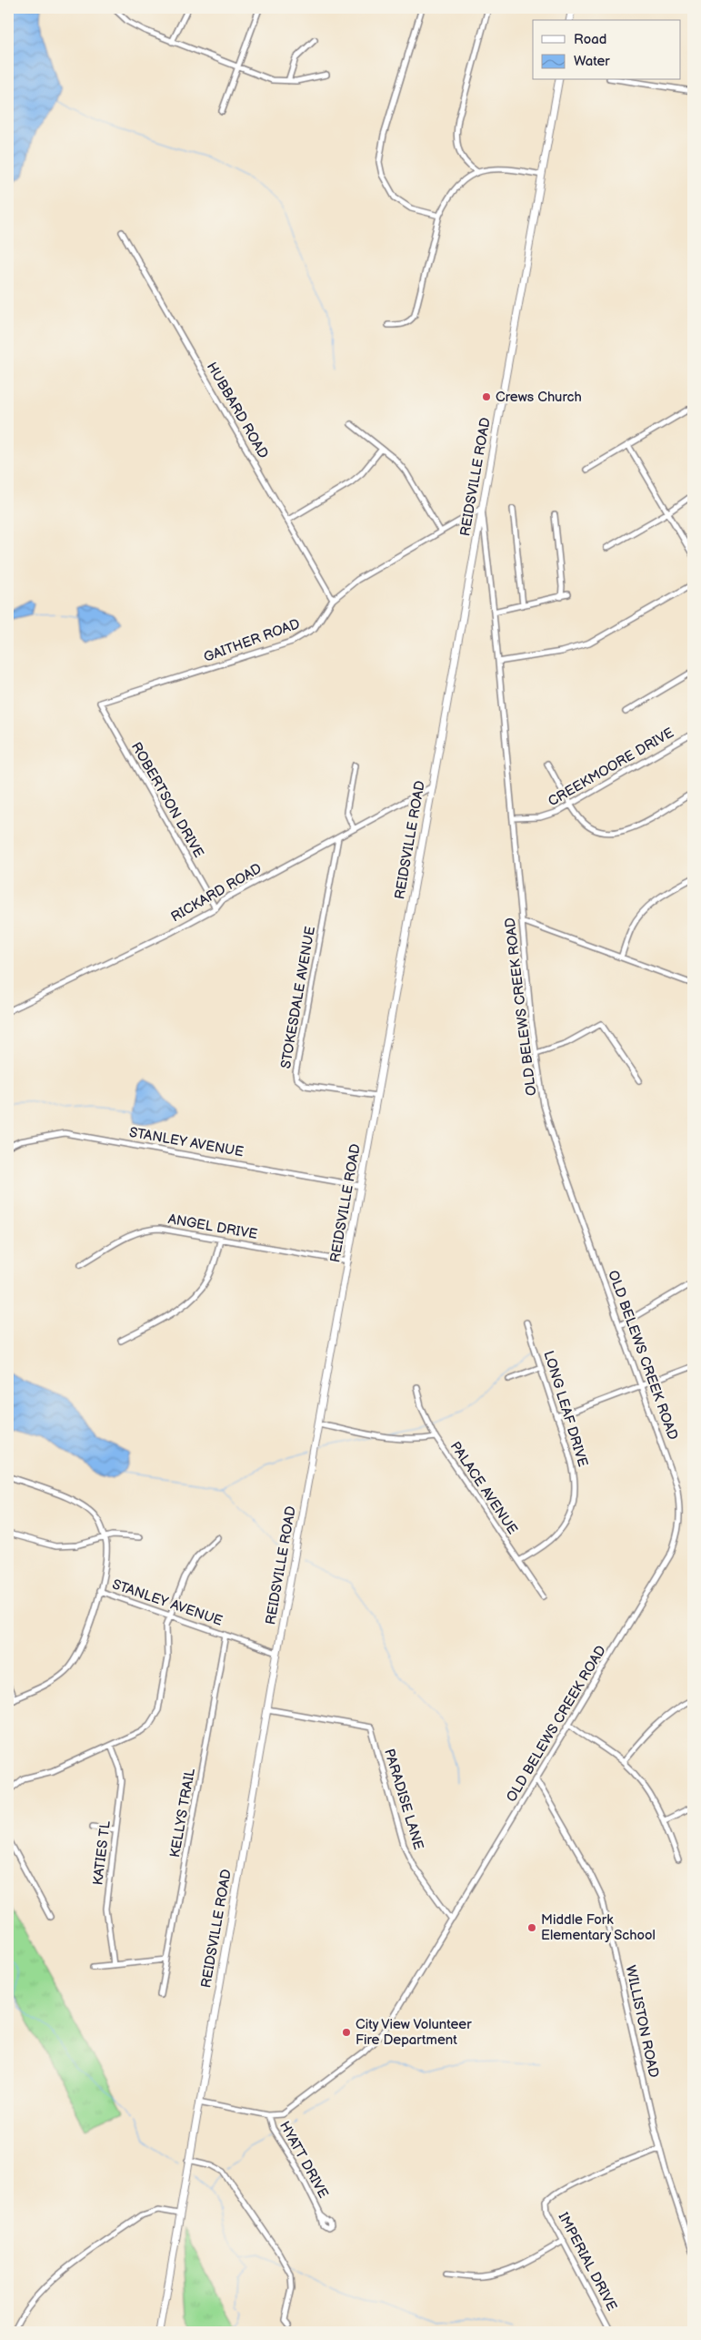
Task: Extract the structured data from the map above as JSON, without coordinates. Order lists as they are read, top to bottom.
{
  "streets": {
    "highway": ["REIDSVILLE ROAD"],
    "street": [
      "HUBBARD ROAD",
      "GAITHER ROAD",
      "CREEKMOORE DRIVE",
      "ROBERTSON DRIVE",
      "RICKARD ROAD",
      "STOKESDALE AVENUE",
      "OLD BELEWS CREEK ROAD",
      "STANLEY AVENUE",
      "ANGEL DRIVE",
      "LONG LEAF DRIVE",
      "PALACE AVENUE",
      "PARADISE LANE",
      "KELLYS TRAIL",
      "KATIES TL",
      "WILLISTON ROAD",
      "HYATT DRIVE",
      "IMPERIAL DRIVE"
    ]
  },
  "crossings": [
    ["HUBBARD ROAD", "GAITHER ROAD"],
    ["REIDSVILLE ROAD", "GAITHER ROAD"],
    ["REIDSVILLE ROAD", "RICKARD ROAD"],
    ["REIDSVILLE ROAD", "STOKESDALE AVENUE"],
    ["REIDSVILLE ROAD", "OLD BELEWS CREEK ROAD"],
    ["REIDSVILLE ROAD", "STANLEY AVENUE"],
    ["REIDSVILLE ROAD", "ANGEL DRIVE"],
    ["REIDSVILLE ROAD", "PARADISE LANE"],
    ["GAITHER ROAD", "ROBERTSON DRIVE"],
    ["GAITHER ROAD", "OLD BELEWS CREEK ROAD"],
    ["CREEKMOORE DRIVE", "OLD BELEWS CREEK ROAD"],
    ["ROBERTSON DRIVE", "RICKARD ROAD"],
    ["RICKARD ROAD", "STOKESDALE AVENUE"],
    ["OLD BELEWS CREEK ROAD", "PARADISE LANE"],
    ["OLD BELEWS CREEK ROAD", "WILLISTON ROAD"],
    ["OLD BELEWS CREEK ROAD", "HYATT DRIVE"],
    ["STANLEY AVENUE", "KELLYS TRAIL"],
    ["LONG LEAF DRIVE", "PALACE AVENUE"],
    ["WILLISTON ROAD", "IMPERIAL DRIVE"]
  ],
  "places": ["Crews Church", "Middle Fork Elementary School", "City View Volunteer Fire Department"],
  "legend": ["Road", "Water"]
}
